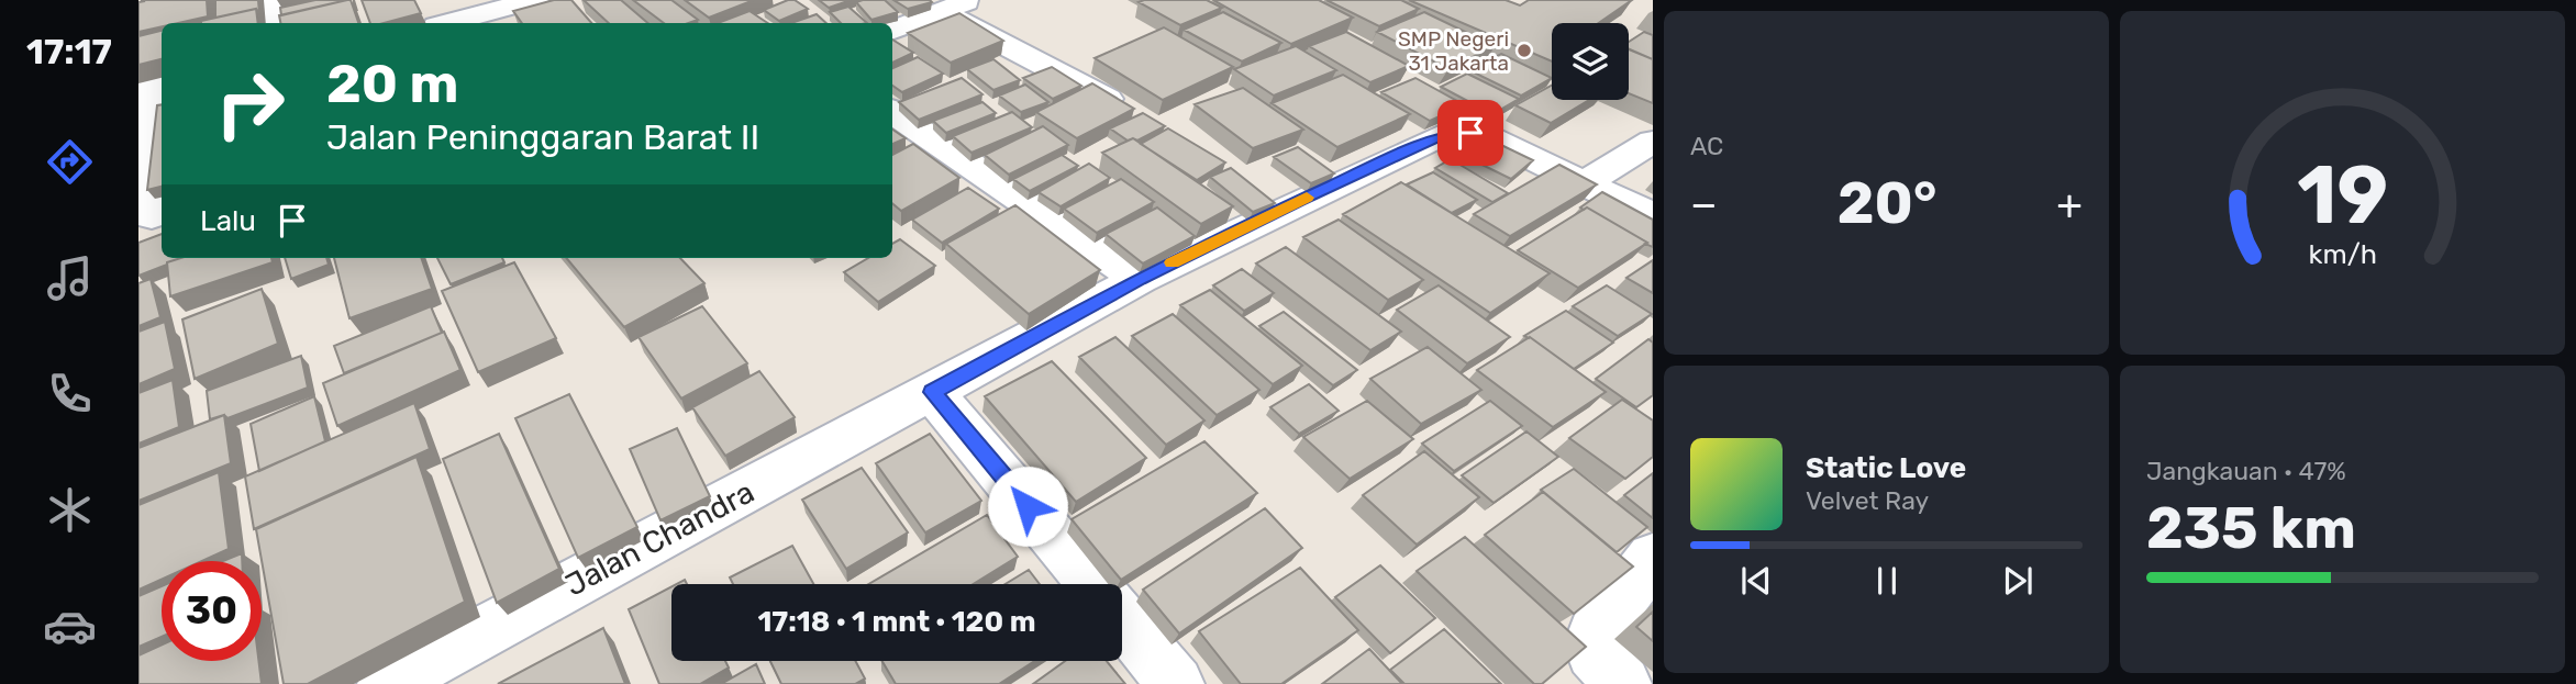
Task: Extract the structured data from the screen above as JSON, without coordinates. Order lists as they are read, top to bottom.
{
  "streets": {
    "street": ["Jalan Chandra"]
  },
  "places": ["SMP Negeri 31 Jakarta"],
  "page": {
    "tabs": "17:17",
    "tile": [
      "AC",
      ["Jangkauan · 47%", "235 km"]
    ],
    "turn": ["20 m", "Jalan Peninggaran Barat II"],
    "heat": ["−", "20°", "+"],
    "then": "Lalu",
    "song": ["Static Love", "Velvet Ray"],
    "limit": "30",
    "trip": "17:18 · 1 mnt · 120 m",
    "gauge": ["19", "km/h"]
  }
}
